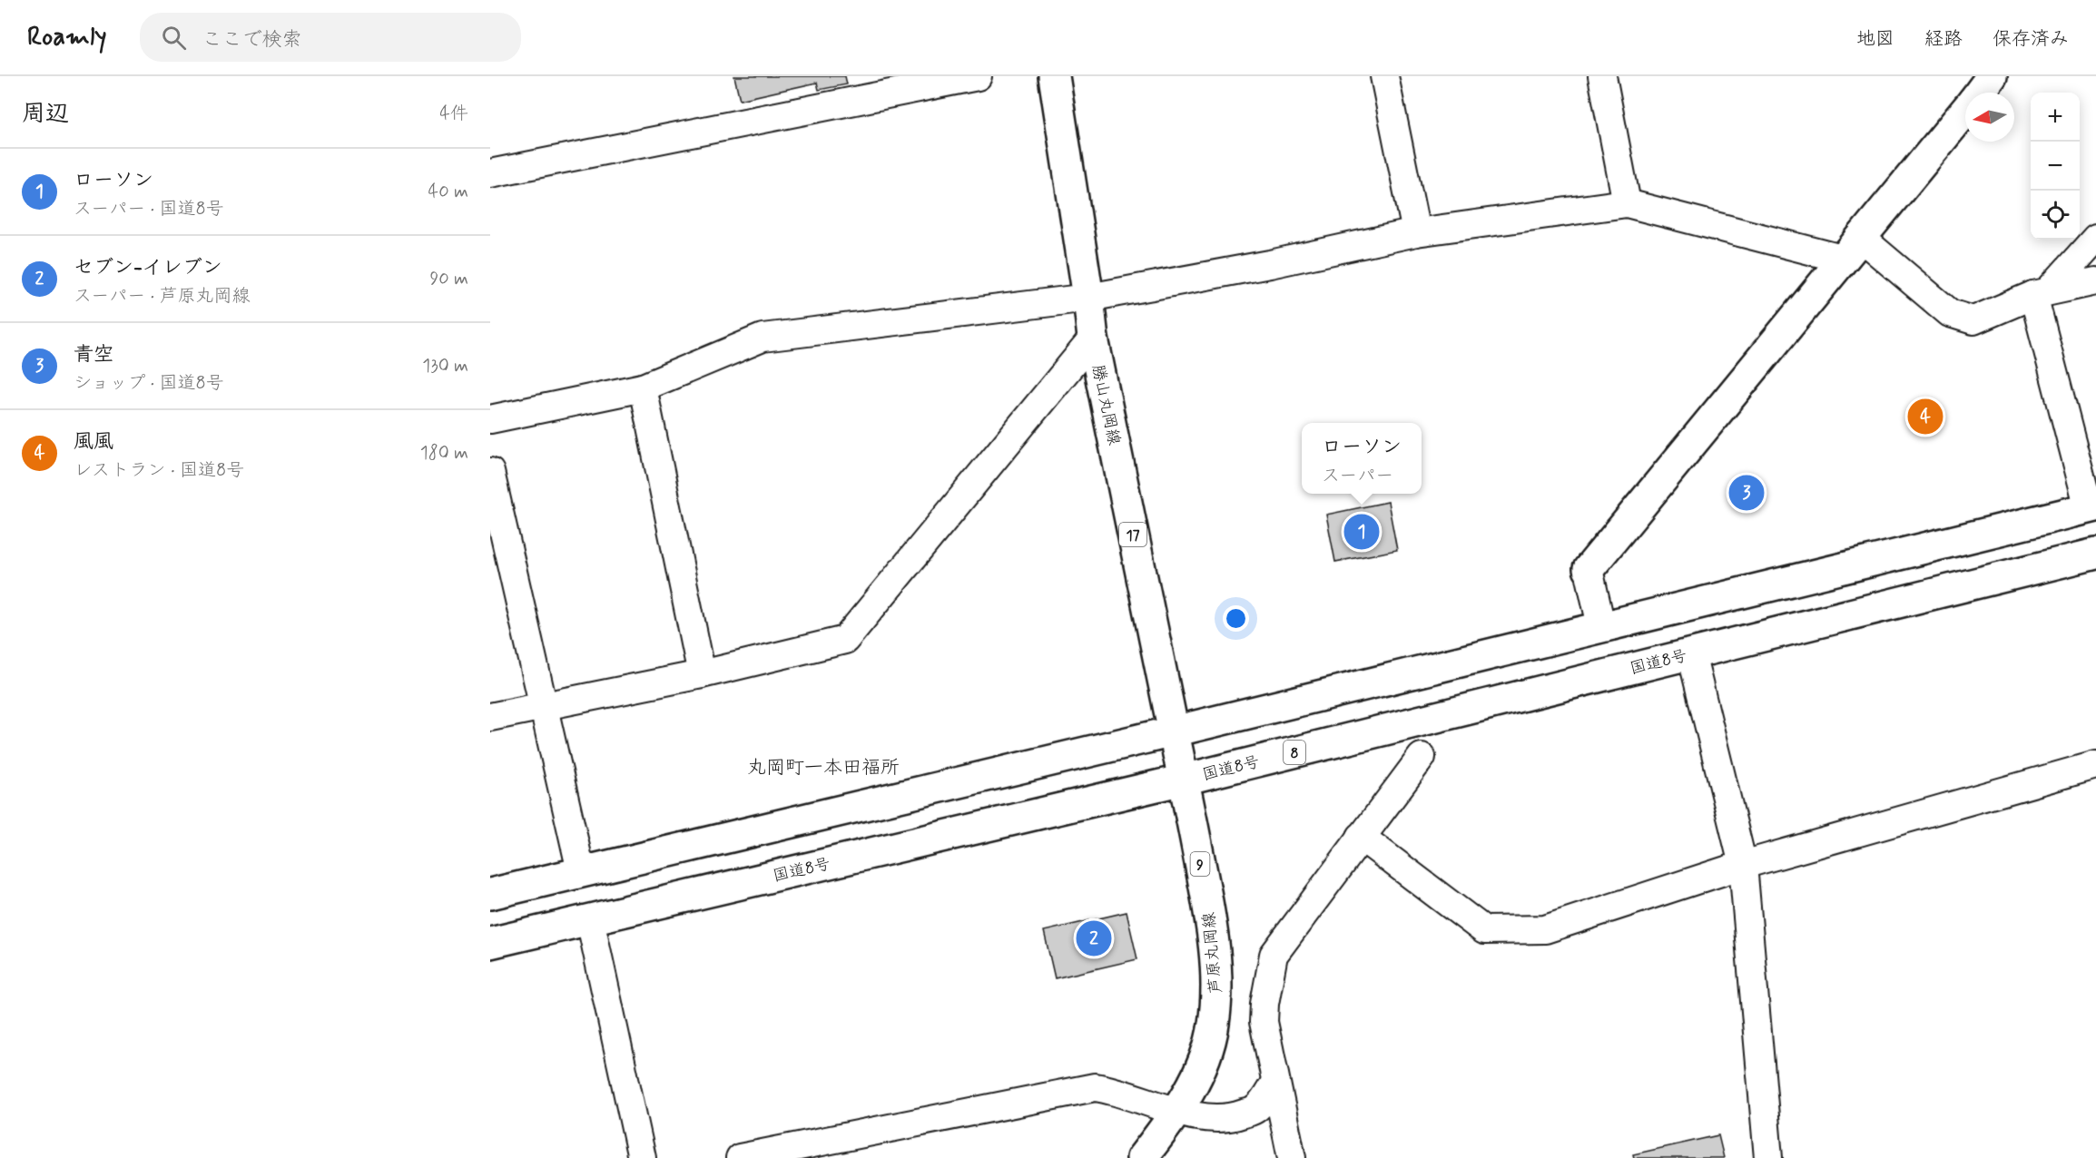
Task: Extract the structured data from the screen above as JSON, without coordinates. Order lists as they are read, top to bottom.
{
  "streets": {
    "main road": [
      "勝山丸岡線",
      "17",
      "国道8号",
      "8",
      "9",
      "芦原丸岡線"
    ]
  },
  "crossings": [
    ["勝山丸岡線", "芦原丸岡線"],
    ["国道8号", "芦原丸岡線"]
  ],
  "districts": ["丸岡町一本田福所"],
  "north": "left",
  "page": {
    "header": "Roamly",
    "search": "ここで検索",
    "nav": ["地図", "経路", "保存済み"],
    "heading": ["周辺", "4件"],
    "map_buttons": ["+", "−"],
    "list": [
      {
        "mark": "1",
        "name": "ローソン",
        "note": "スーパー · 国道8号",
        "value": "40 m"
      },
      {
        "mark": "2",
        "name": "セブン-イレブン",
        "note": "スーパー · 芦原丸岡線",
        "value": "90 m"
      },
      {
        "mark": "3",
        "name": "青空",
        "note": "ショップ · 国道8号",
        "value": "130 m"
      },
      {
        "mark": "4",
        "name": "風風",
        "note": "レストラン · 国道8号",
        "value": "180 m"
      }
    ],
    "pins": [
      "4",
      "3",
      "1",
      "2"
    ],
    "popup": ["ローソン", "スーパー"]
  }
}
